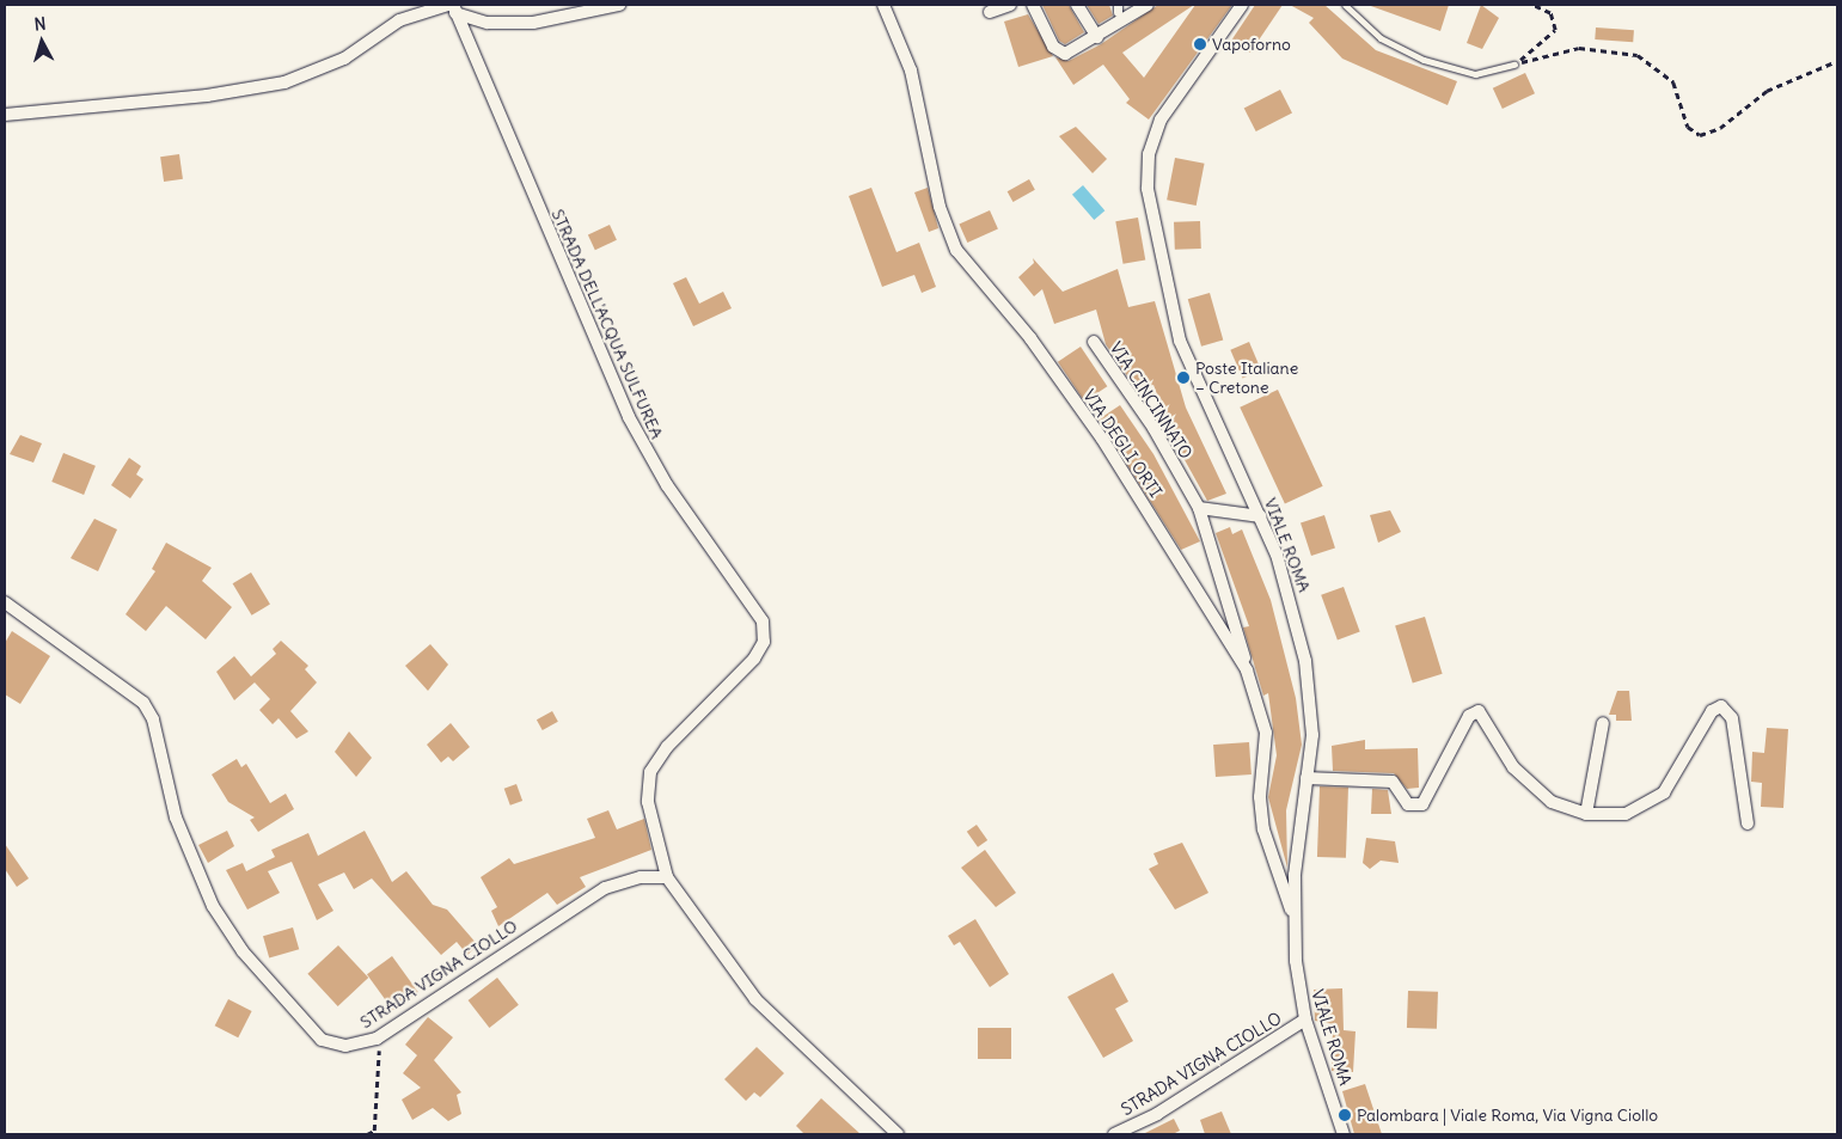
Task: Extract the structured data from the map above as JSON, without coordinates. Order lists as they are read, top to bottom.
{
  "streets": {
    "street": [
      "STRADA DELL'ACQUA SULFUREA",
      "VIA CINCINNATO",
      "VIA DEGLI ORTI",
      "VIALE ROMA",
      "STRADA VIGNA CIOLLO"
    ]
  },
  "crossings": [
    ["STRADA DELL'ACQUA SULFUREA", "STRADA VIGNA CIOLLO"],
    ["VIA CINCINNATO", "VIA DEGLI ORTI"],
    ["VIA DEGLI ORTI", "VIALE ROMA"],
    ["VIALE ROMA", "STRADA VIGNA CIOLLO"]
  ],
  "places": ["Vapoforno", "Poste Italiane – Cretone", "Palombara | Viale Roma, Via Vigna Ciollo"],
  "north": "top"
}
